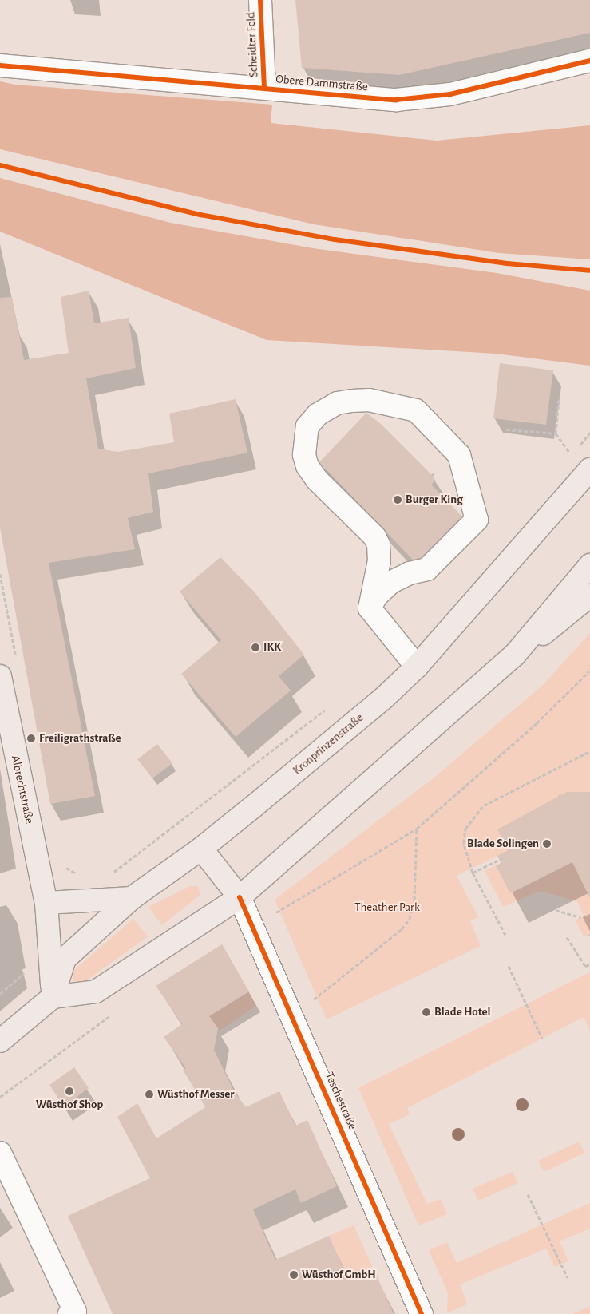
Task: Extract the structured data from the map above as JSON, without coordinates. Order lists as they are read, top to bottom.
{
  "streets": {
    "main road": ["Kronprinzenstraße", "Albrechtstraße", "Teschestraße"],
    "street": ["Scheidter Feld", "Obere Dammstraße"]
  },
  "crossings": [
    ["Scheidter Feld", "Obere Dammstraße"],
    ["Kronprinzenstraße", "Albrechtstraße"],
    ["Kronprinzenstraße", "Teschestraße"]
  ],
  "parks": ["Theather Park"],
  "places": [
    "Burger King",
    "IKK",
    "Freiligrathstraße",
    "Blade Solingen",
    "Blade Hotel",
    "Wüsthof Shop",
    "Wüsthof Messer",
    "Wüsthof GmbH"
  ]
}
